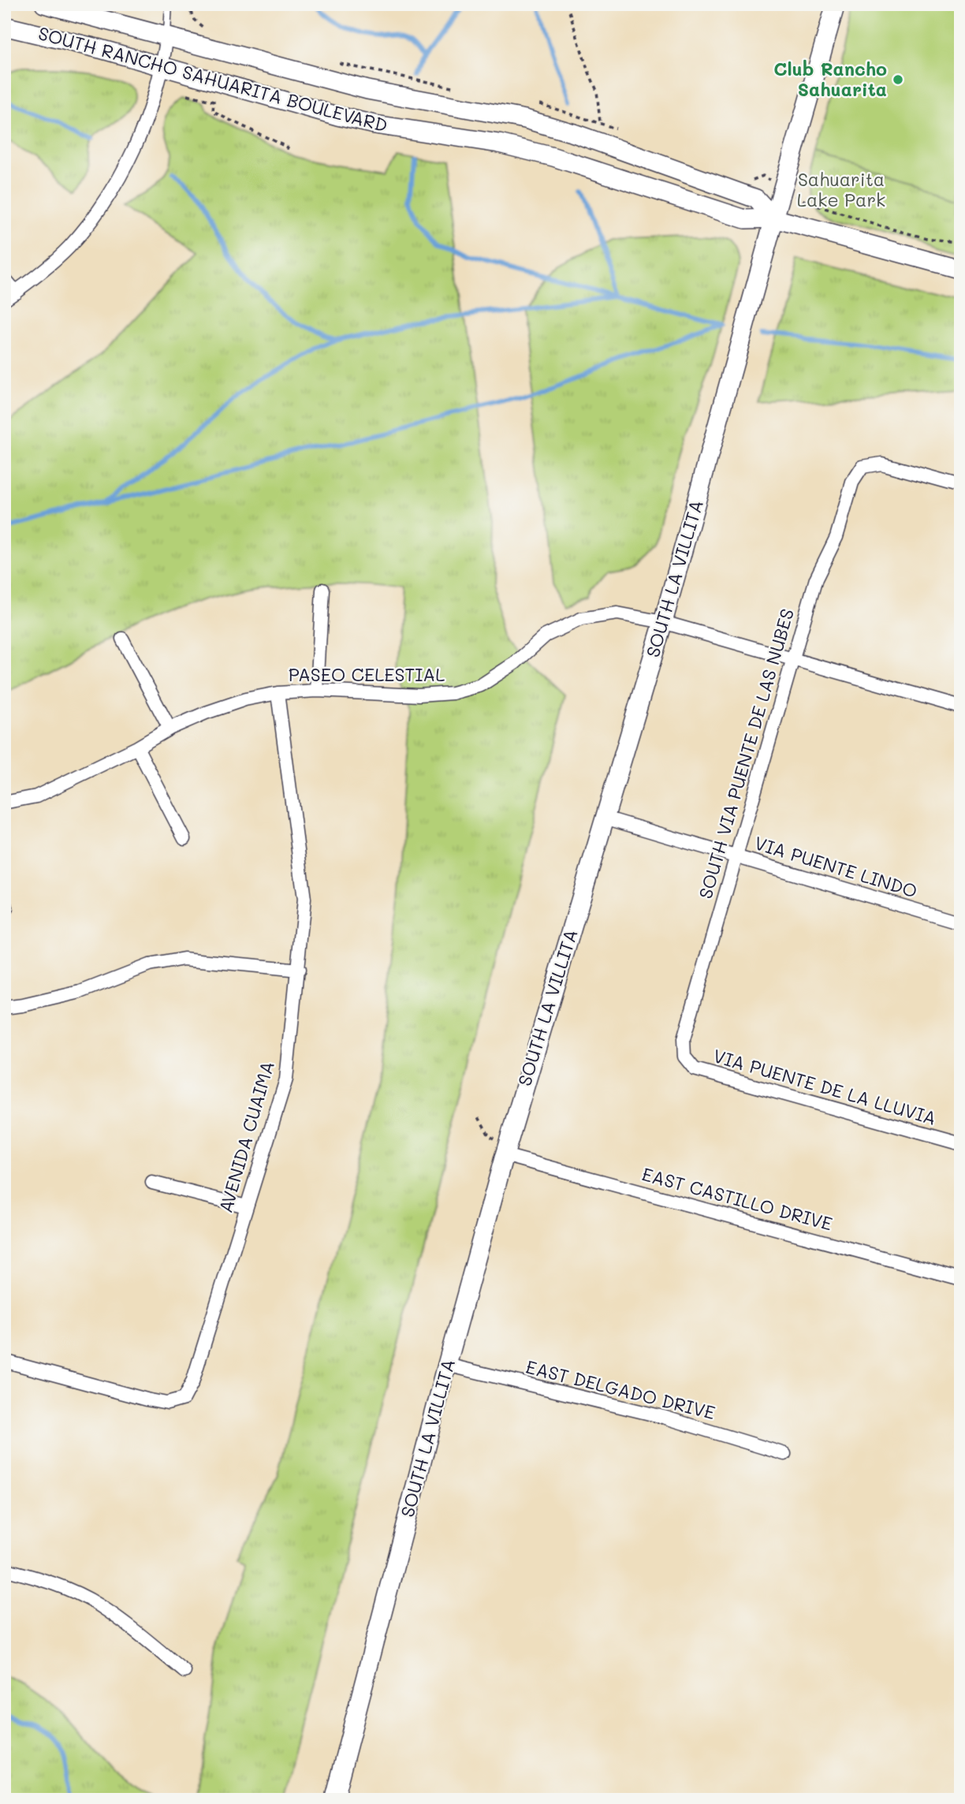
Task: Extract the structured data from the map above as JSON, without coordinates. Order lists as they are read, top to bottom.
{
  "streets": {
    "street": [
      "SOUTH RANCHO SAHUARITA BOULEVARD",
      "SOUTH LA VILLITA",
      "PASEO CELESTIAL",
      "SOUTH VIA PUENTE DE LAS NUBES",
      "VIA PUENTE LINDO",
      "VIA PUENTE DE LA LLUVIA",
      "AVENIDA CUAIMA",
      "EAST CASTILLO DRIVE",
      "EAST DELGADO DRIVE"
    ]
  },
  "crossings": [
    ["SOUTH RANCHO SAHUARITA BOULEVARD", "SOUTH LA VILLITA"],
    ["SOUTH LA VILLITA", "PASEO CELESTIAL"],
    ["SOUTH LA VILLITA", "VIA PUENTE LINDO"],
    ["SOUTH LA VILLITA", "EAST CASTILLO DRIVE"],
    ["SOUTH LA VILLITA", "EAST DELGADO DRIVE"],
    ["PASEO CELESTIAL", "SOUTH VIA PUENTE DE LAS NUBES"],
    ["PASEO CELESTIAL", "AVENIDA CUAIMA"],
    ["SOUTH VIA PUENTE DE LAS NUBES", "VIA PUENTE LINDO"],
    ["SOUTH VIA PUENTE DE LAS NUBES", "VIA PUENTE DE LA LLUVIA"]
  ],
  "parks": ["Sahuarita Lake Park"],
  "places": ["Club Rancho Sahuarita"]
}
